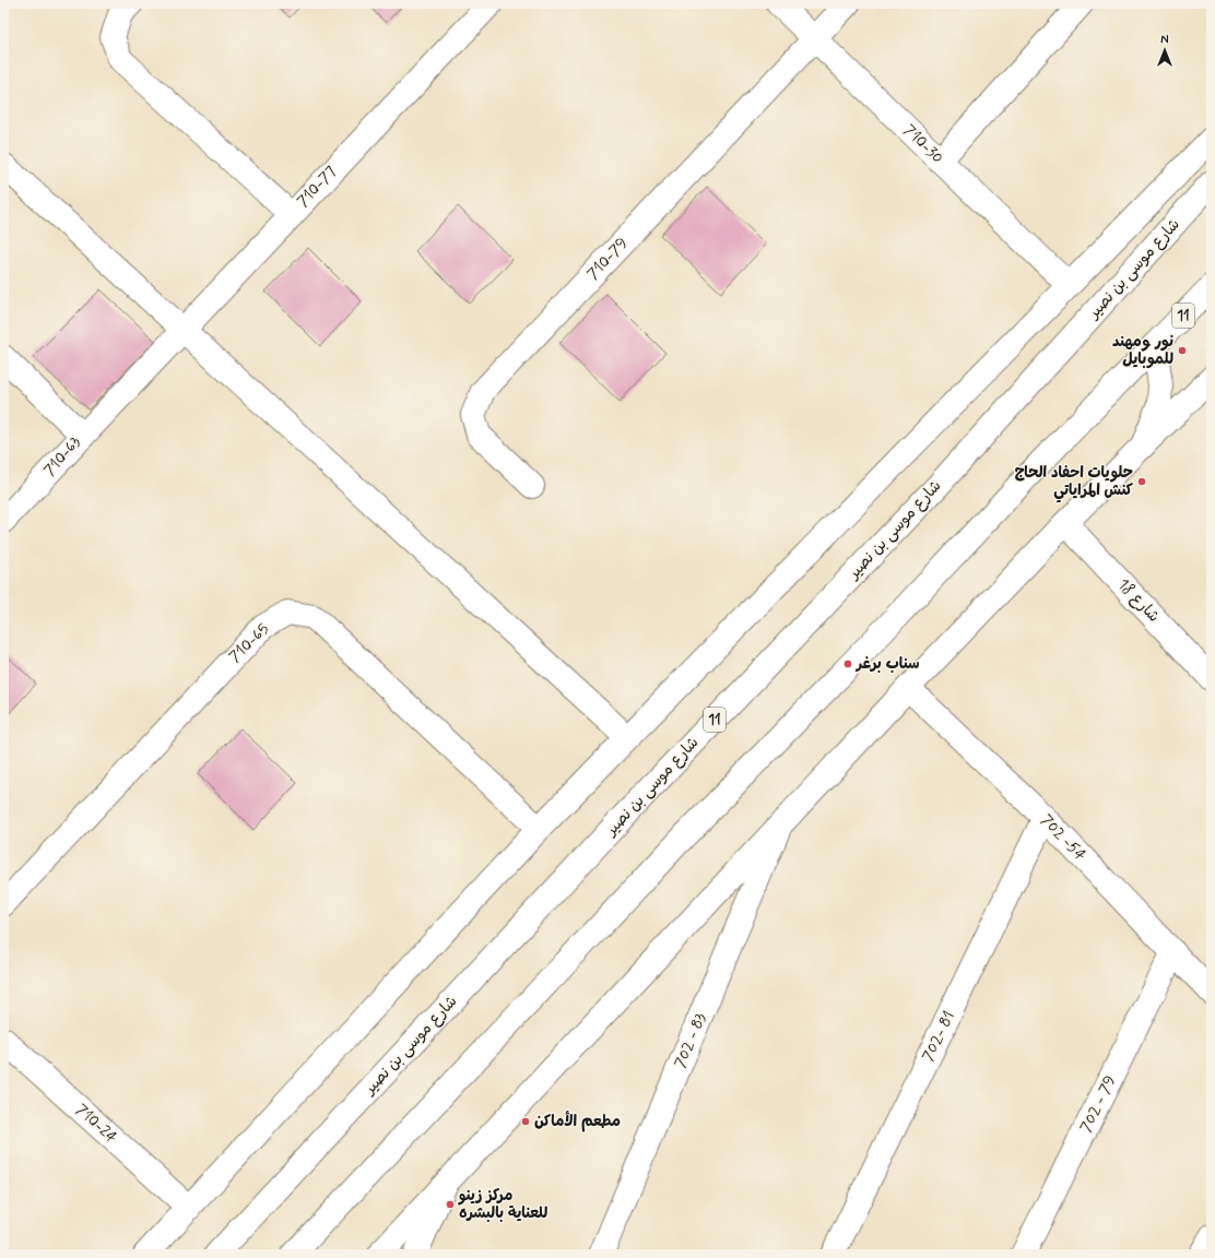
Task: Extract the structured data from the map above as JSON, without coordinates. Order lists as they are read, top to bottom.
{
  "streets": {
    "street": [
      "710-30",
      "710-77",
      "710-79",
      "شارع موسى بن نصير",
      "11",
      "710-63",
      "شارع 18",
      "710-65",
      "702 -54",
      "702- 81",
      "702 - 83",
      "702 - 79",
      "710-24"
    ]
  },
  "crossings": [
    ["710-30", "710-79"],
    ["702 -54", "702- 81"],
    ["702 -54", "702 - 79"]
  ],
  "places": [
    "نور ومهند للموبايل",
    "حلويات احفاد الحاج كنش المراياتي",
    "سناب برغر",
    "مطعم الأماكن",
    "مركز زينو للعناية بالبشره"
  ],
  "north": "top"
}
